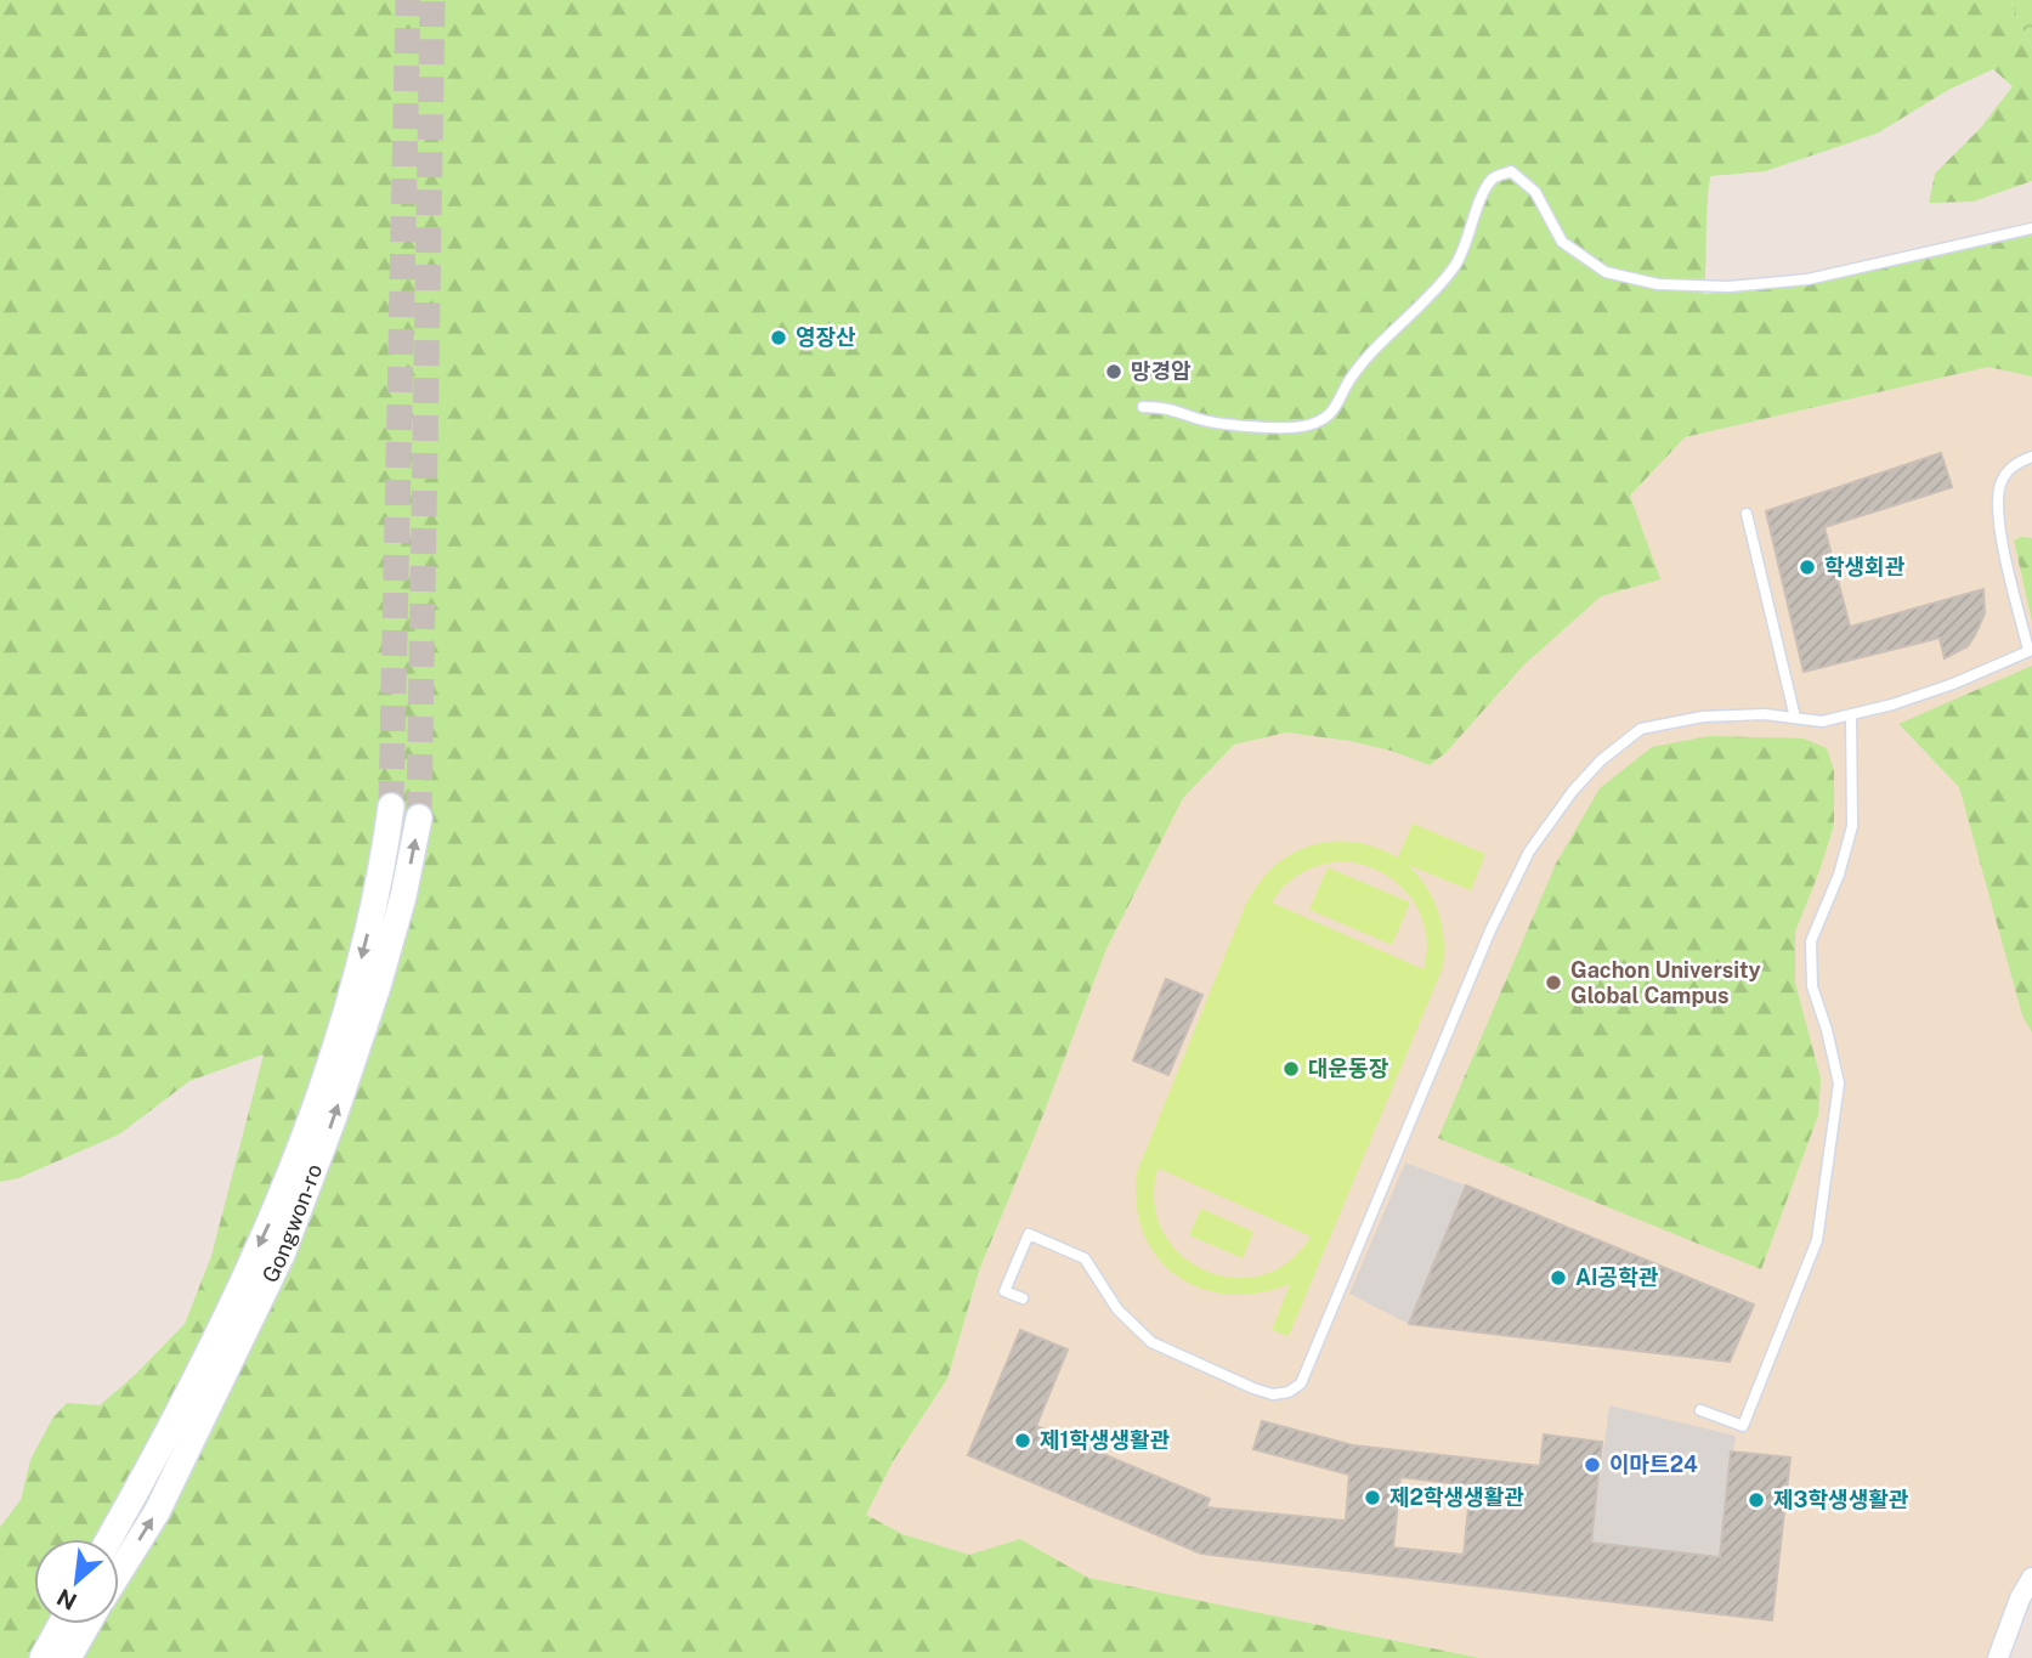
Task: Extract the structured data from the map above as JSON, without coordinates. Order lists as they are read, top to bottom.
{
  "streets": {
    "main road": ["Gongwon-ro"]
  },
  "places": [
    "영장산",
    "망경암",
    "학생회관",
    "Gachon University Global Campus",
    "대운동장",
    "AI공학관",
    "제1학생생활관",
    "이마트24",
    "제2학생생활관",
    "제3학생생활관"
  ],
  "north": "bottom left"
}
